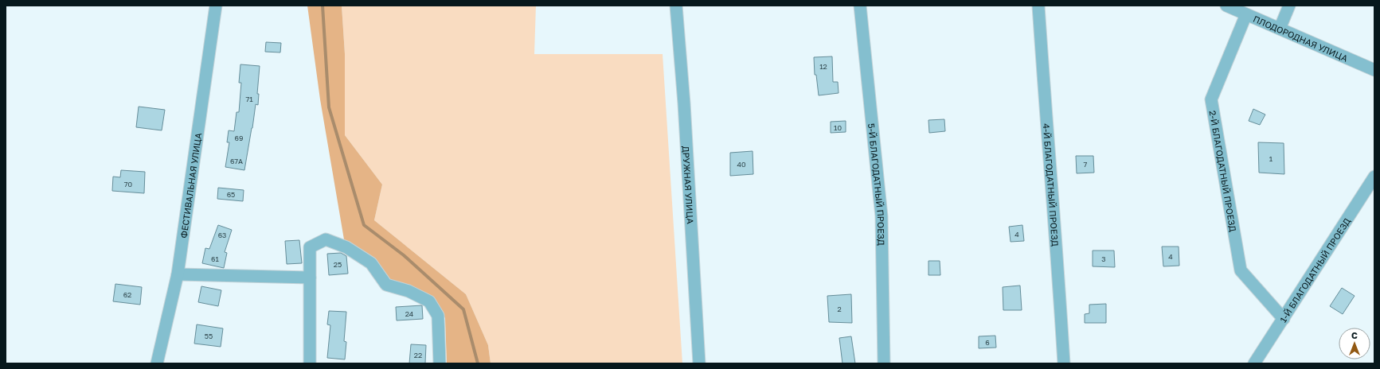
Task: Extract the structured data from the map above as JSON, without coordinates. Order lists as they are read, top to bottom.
{
  "streets": {
    "street": [
      "ПЛОДОРОДНАЯ УЛИЦА",
      "2-Й БЛАГОДАТНЫЙ ПРОЕЗД",
      "ДРУЖНАЯ УЛИЦА",
      "5-Й БЛАГОДАТНЫЙ ПРОЕЗД",
      "4-Й БЛАГОДАТНЫЙ ПРОЕЗД",
      "ФЕСТИВАЛЬНАЯ УЛИЦА",
      "1-Й БЛАГОДАТНЫЙ ПРОЕЗД"
    ]
  },
  "crossings": [
    ["ПЛОДОРОДНАЯ УЛИЦА", "2-Й БЛАГОДАТНЫЙ ПРОЕЗД"],
    ["2-Й БЛАГОДАТНЫЙ ПРОЕЗД", "1-Й БЛАГОДАТНЫЙ ПРОЕЗД"]
  ],
  "house_numbers": [
    "12",
    "71",
    "10",
    "69",
    "1",
    "67А",
    "40",
    "7",
    "70",
    "65",
    "4",
    "63",
    "4",
    "61",
    "3",
    "25",
    "62",
    "2",
    "24",
    "55",
    "6",
    "22"
  ],
  "north": "top"
}
